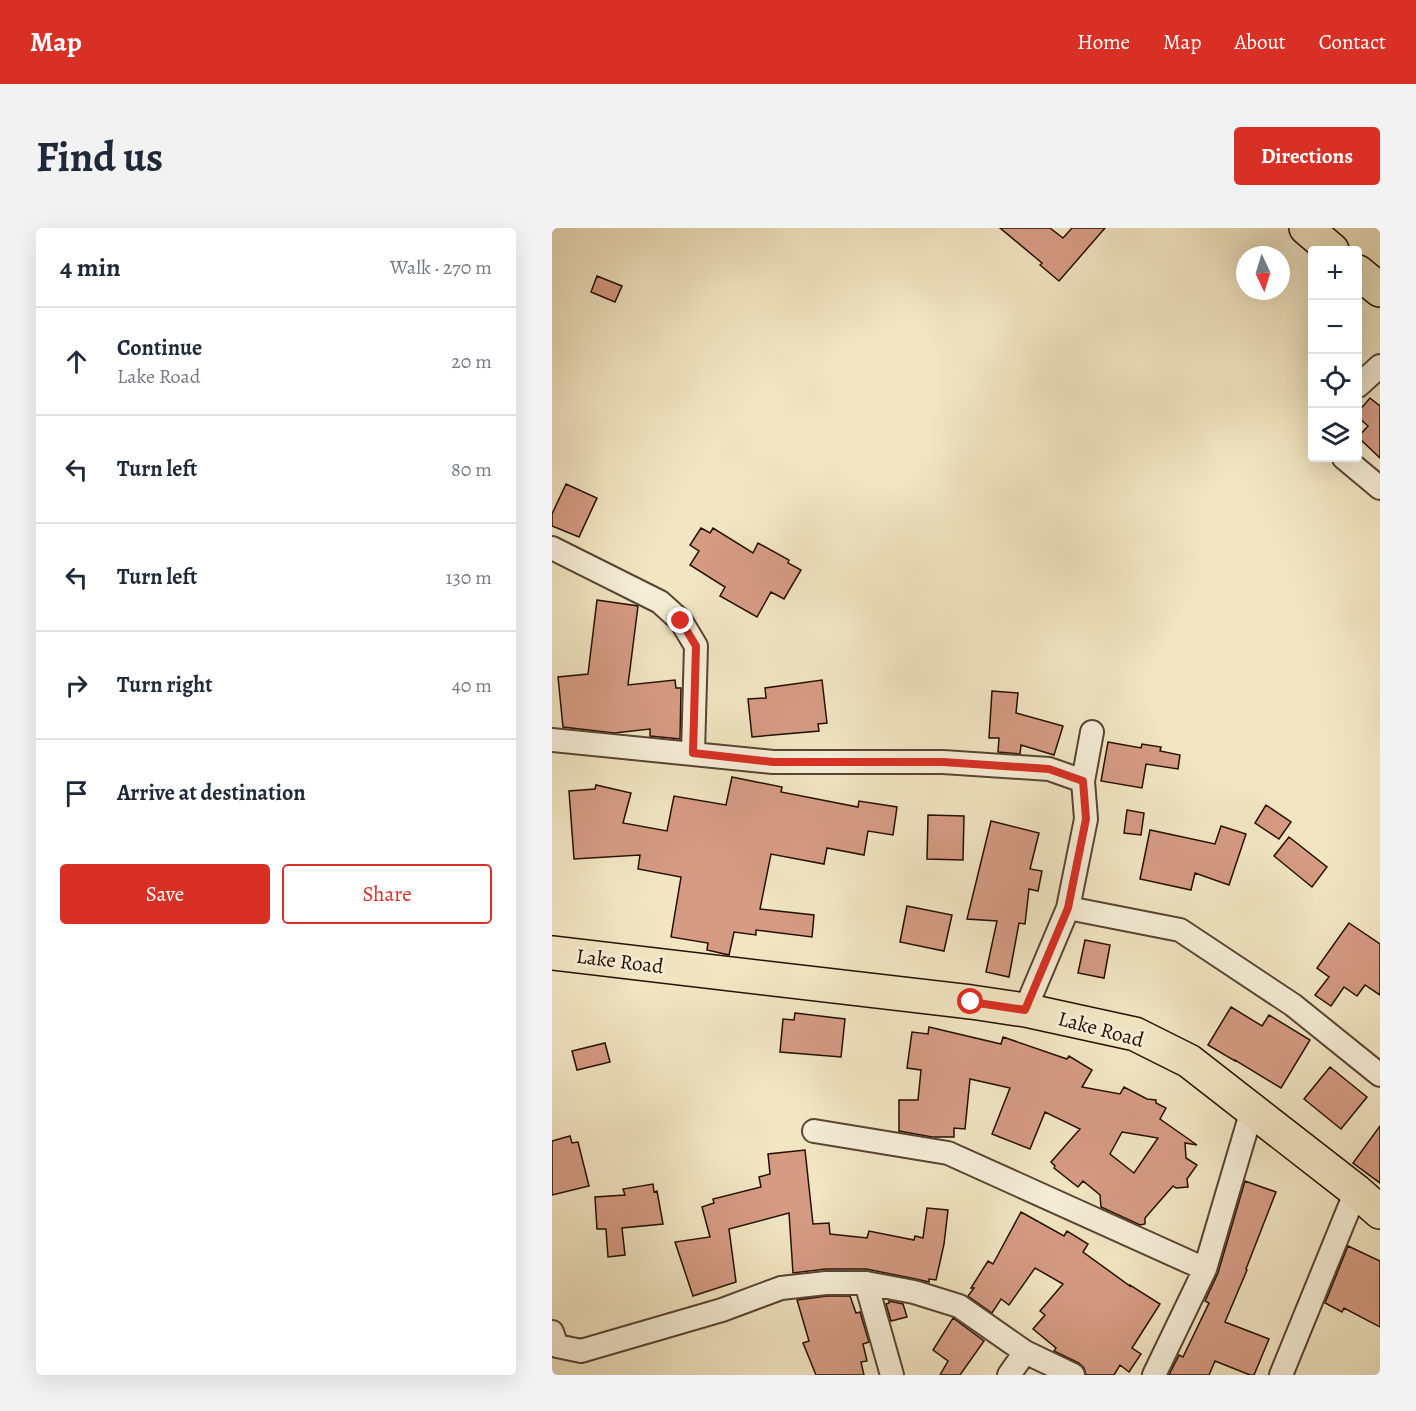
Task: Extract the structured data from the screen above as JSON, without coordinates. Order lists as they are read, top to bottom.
{
  "streets": {
    "main road": ["Lake Road"]
  },
  "north": "bottom",
  "page": {
    "header": "Map",
    "nav": [
      "Home",
      "Map",
      "About",
      "Contact"
    ],
    "buttons": [
      "Directions",
      ["Save", "Share"]
    ],
    "title": "Find us",
    "heading": ["4 min", "Walk · 270 m"],
    "map_buttons": ["+", "−"],
    "list": [
      ["Continue", "Lake Road", "20 m"],
      ["Turn left", "80 m"],
      ["Turn left", "130 m"],
      ["Turn right", "40 m"],
      "Arrive at destination"
    ]
  }
}
